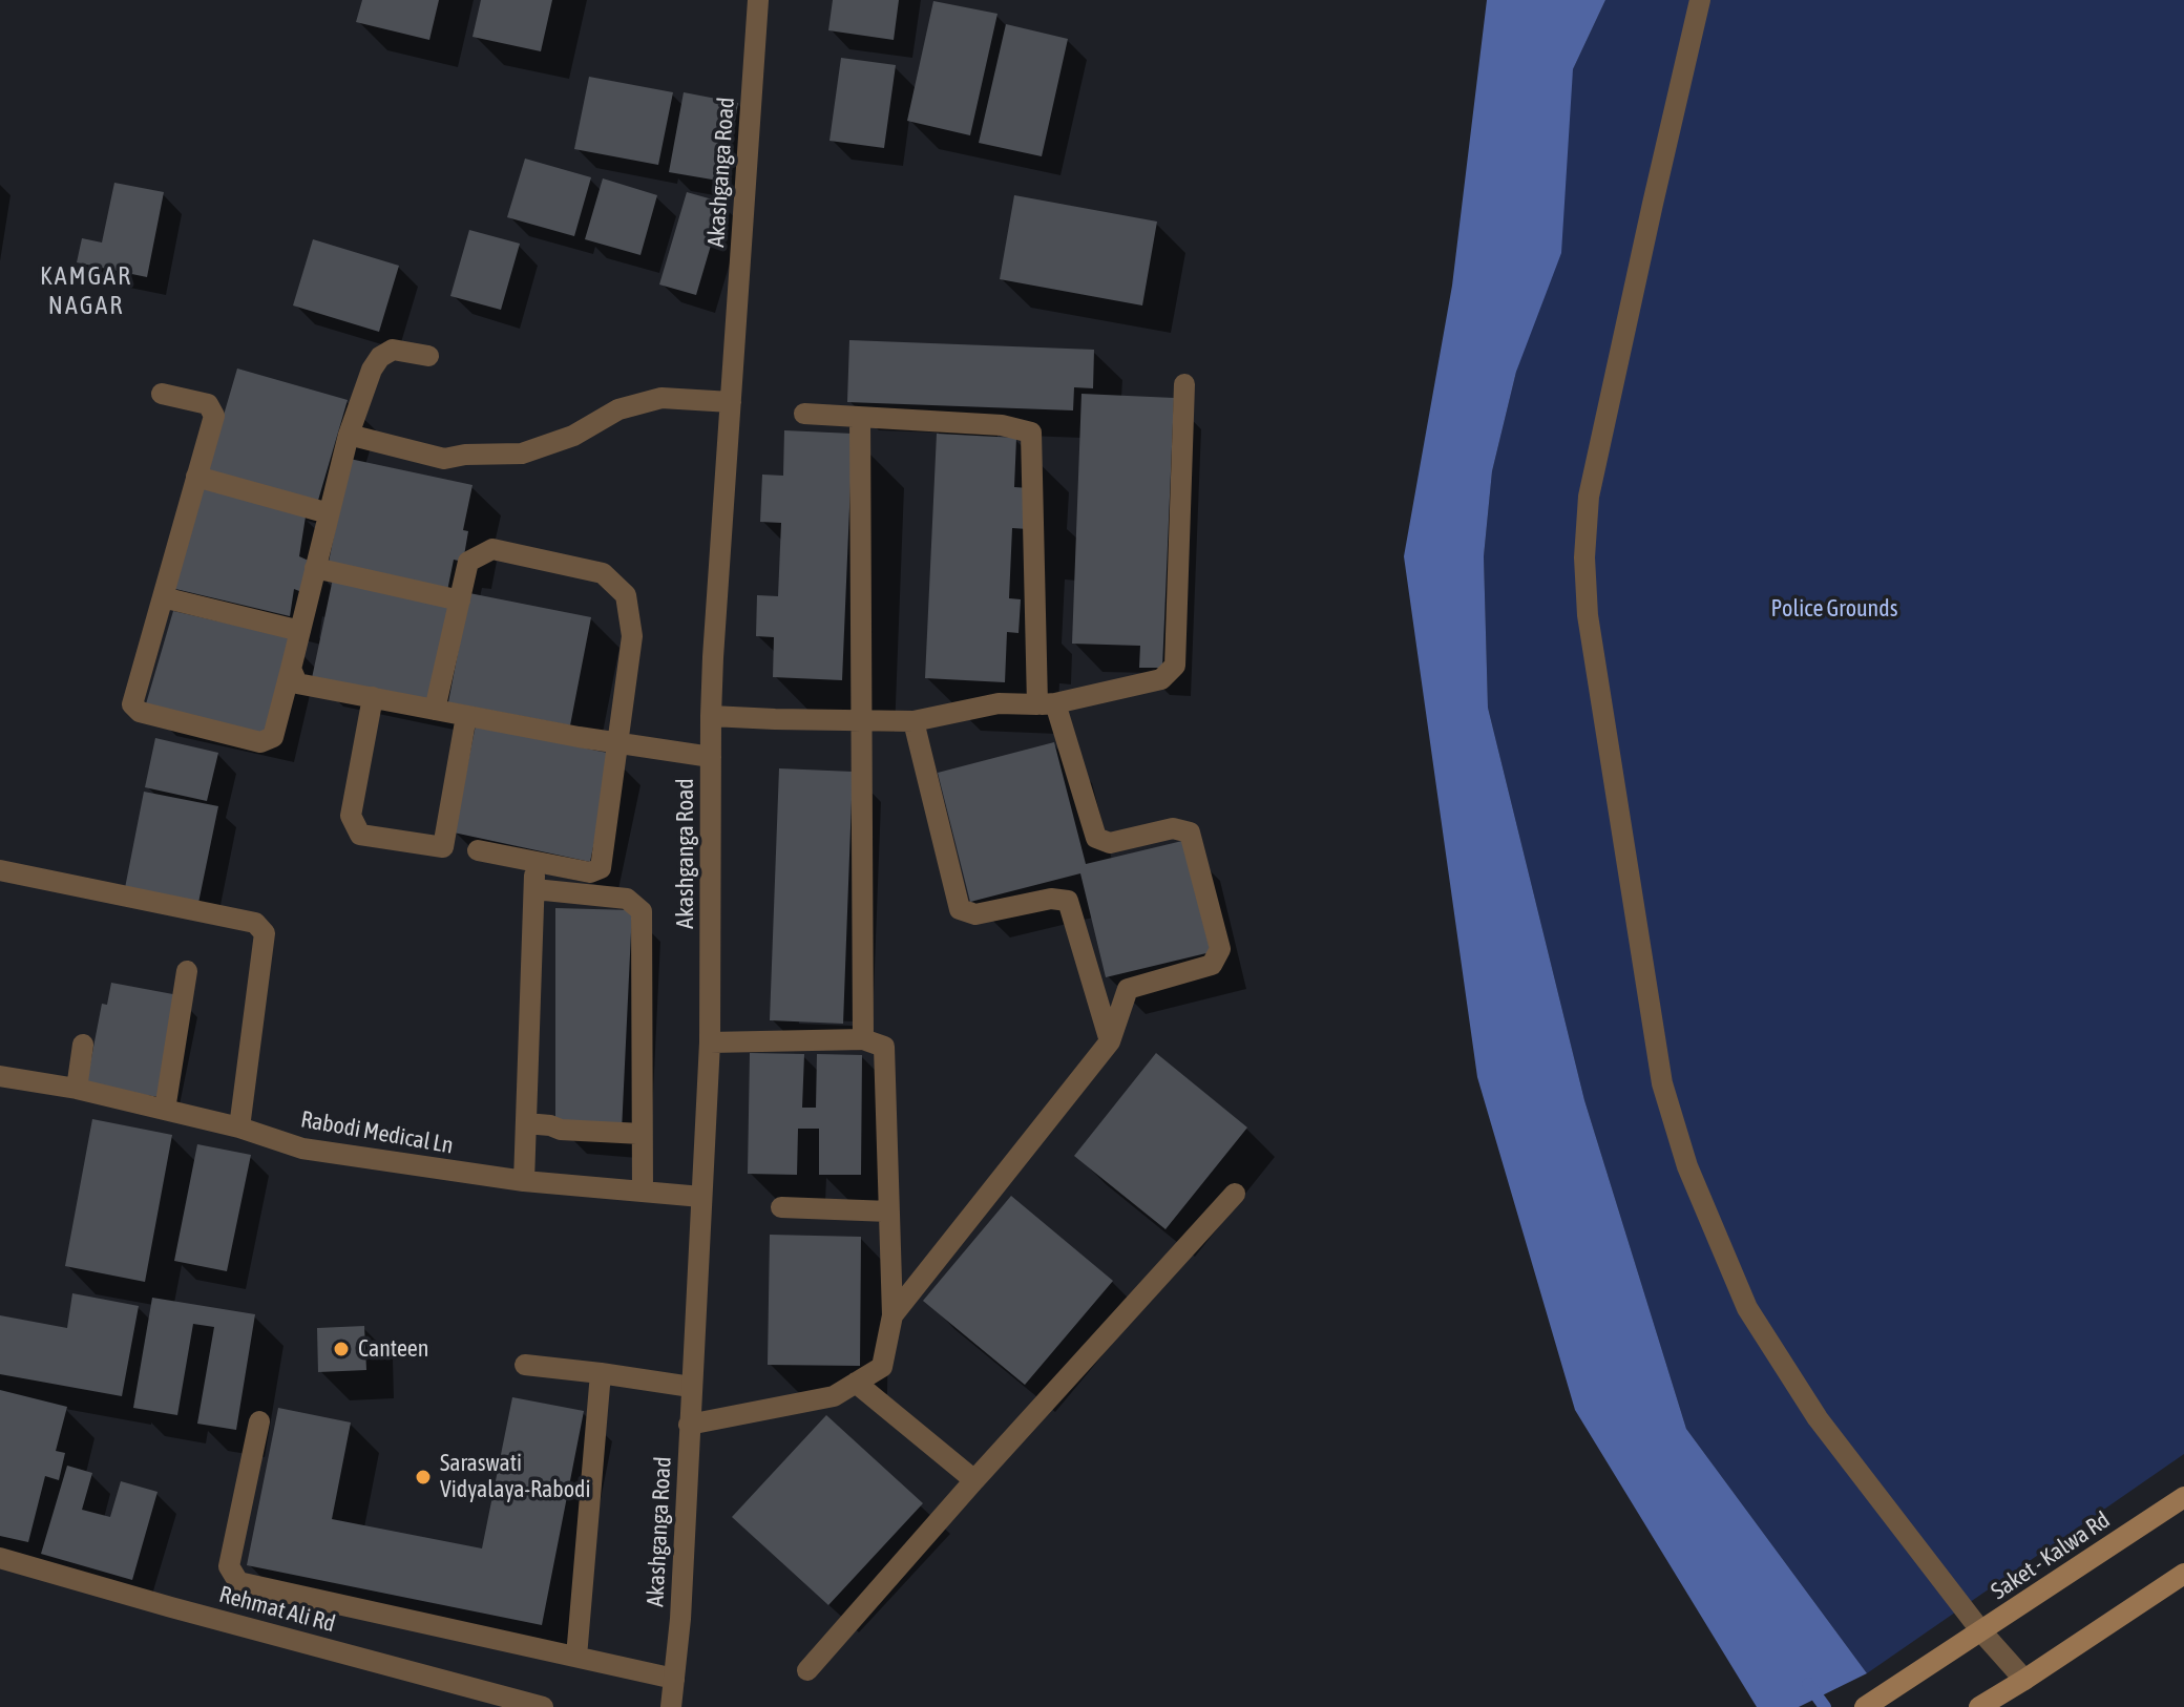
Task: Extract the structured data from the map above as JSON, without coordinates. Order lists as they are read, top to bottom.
{
  "streets": {
    "main road": ["Saket - Kalwa Rd"],
    "street": ["Akashganga Road", "Rabodi Medical Ln", "Rehmat Ali Rd"]
  },
  "crossings": [
    ["Akashganga Road", "Rabodi Medical Ln"]
  ],
  "districts": ["KAMGAR NAGAR"],
  "parks": ["Police Grounds"],
  "places": ["Canteen", "Saraswati Vidyalaya-Rabodi"]
}
